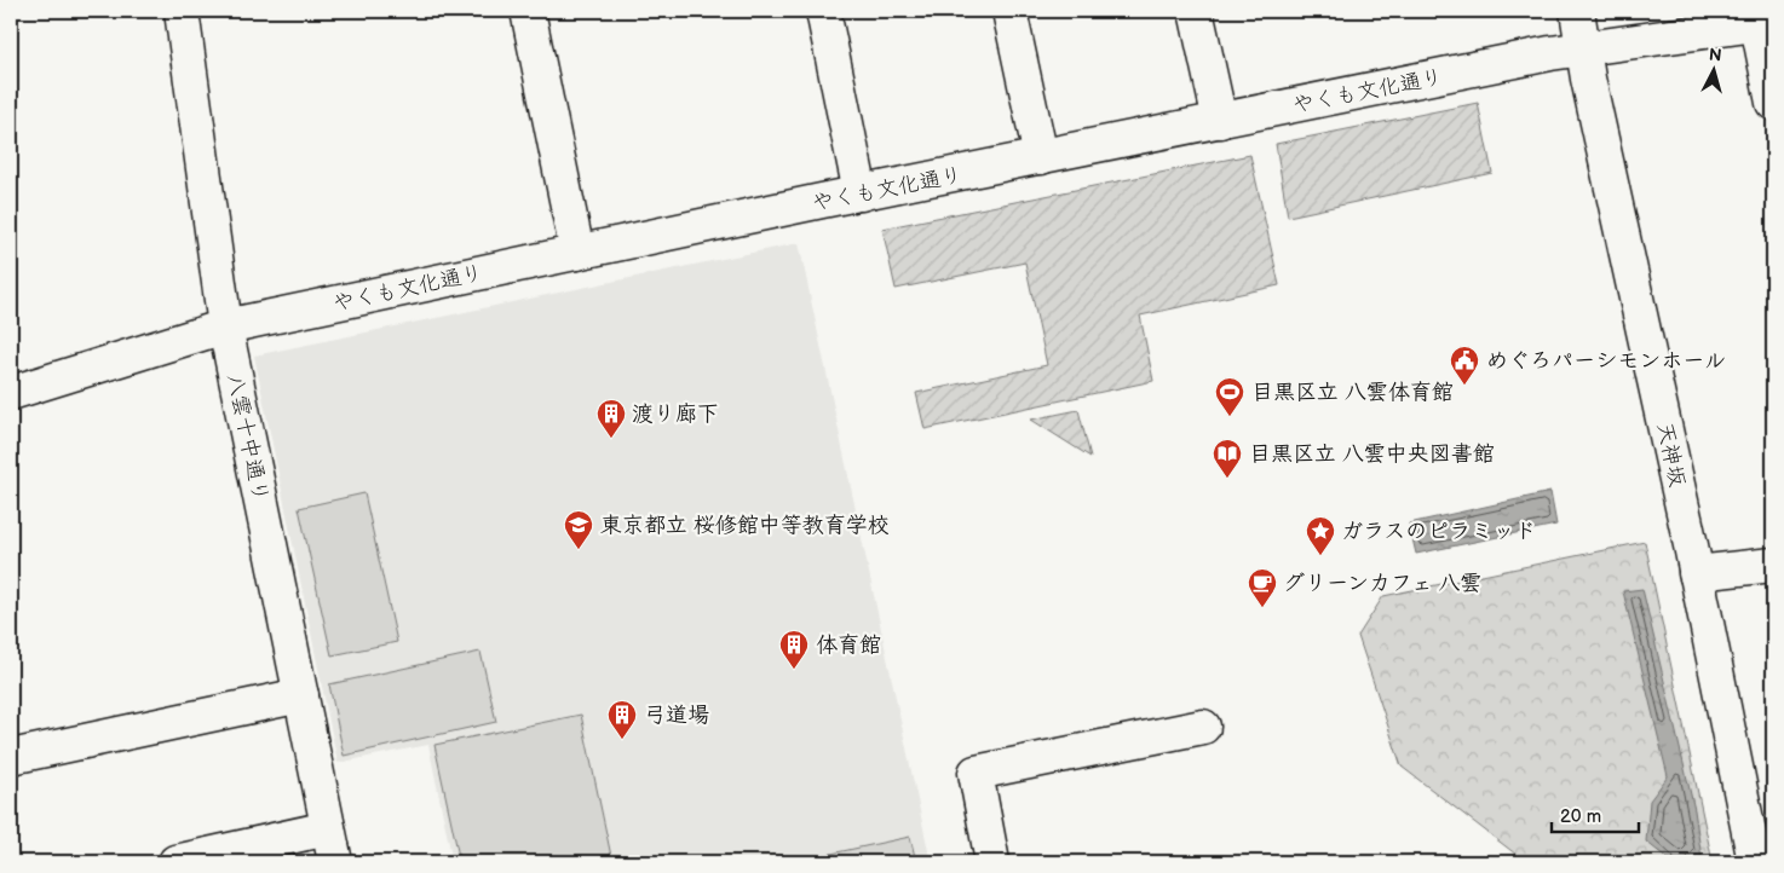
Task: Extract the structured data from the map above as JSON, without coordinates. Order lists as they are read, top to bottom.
{
  "streets": {
    "street": ["やくも文化通り", "八雲十中通り", "天神坂"]
  },
  "crossings": [
    ["やくも文化通り", "八雲十中通り"],
    ["やくも文化通り", "天神坂"]
  ],
  "places": {
    "public building": ["めぐろパーシモンホール"],
    "sports": ["目黒区立 八雲体育館"],
    "building": ["渡り廊下", "体育館", "弓道場"],
    "library": ["目黒区立 八雲中央図書館"],
    "school or university": ["東京都立 桜修館中等教育学校"],
    "place": ["ガラスのピラミッド"],
    "cafe": ["グリーンカフェ 八雲"]
  },
  "scale_bar": "20 m",
  "north": "top"
}
